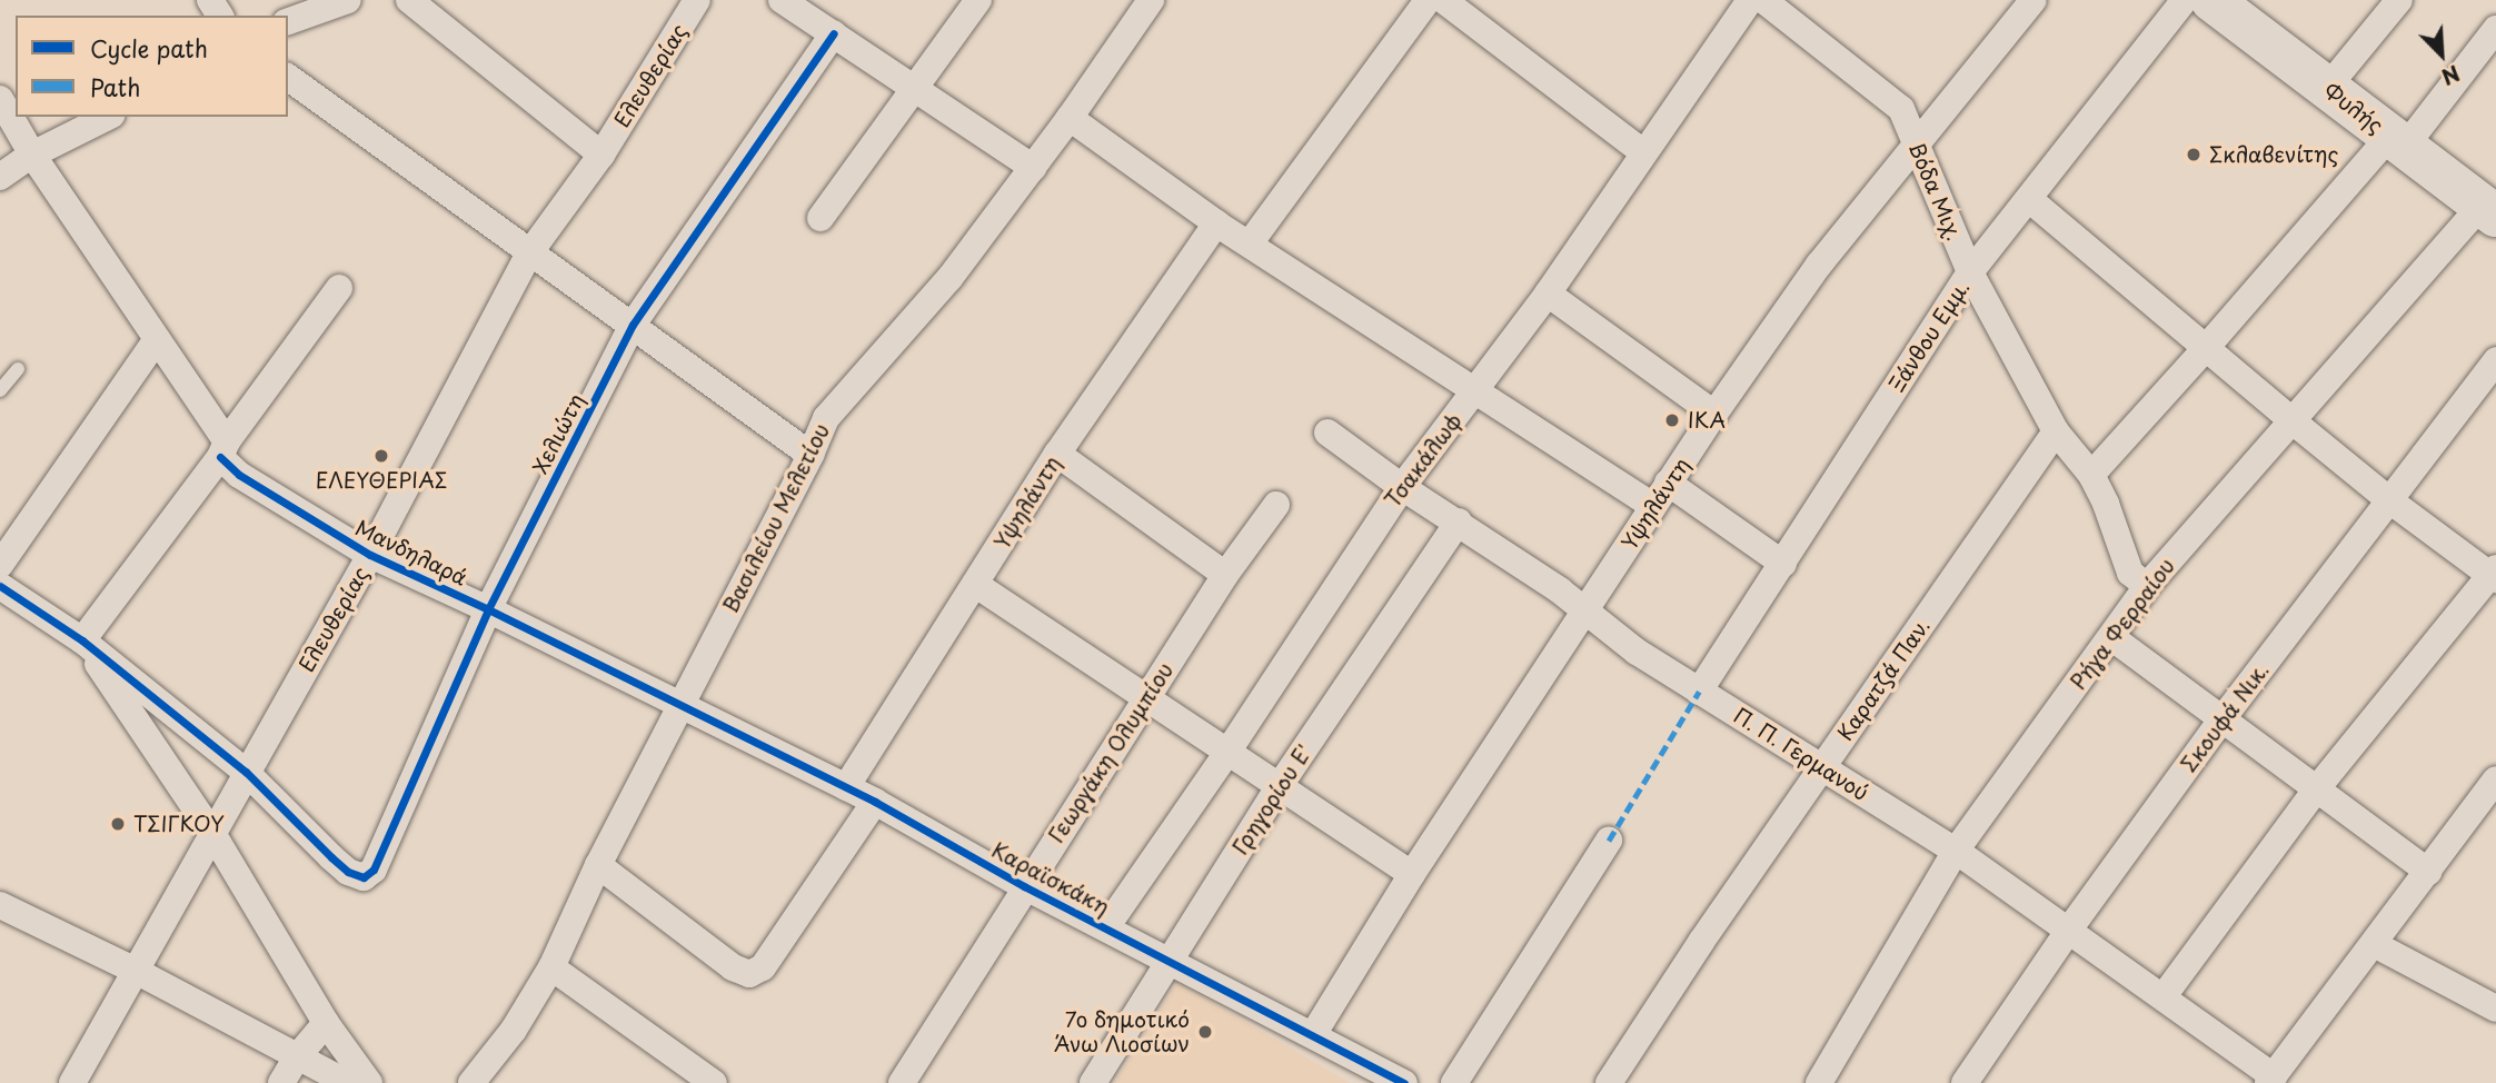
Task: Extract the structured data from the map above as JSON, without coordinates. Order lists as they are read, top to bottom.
{
  "streets": {
    "main road": ["Φυλής"],
    "street": [
      "Ελευθερίας",
      "Βόδα Μιχ.",
      "Ξάνθου Εμμ.",
      "Χελιώτη",
      "Τσακάλωφ",
      "Υψηλάντη",
      "Βασιλείου Μελετίου",
      "Μανδηλαρά",
      "Ρήγα Φερραίου",
      "Καρατζά Παν.",
      "Σκουφά Νικ.",
      "Γεωργάκη Ολυμπίου",
      "Π. Π. Γερμανού",
      "Γρηγορίου Ε'",
      "Καραϊσκάκη"
    ]
  },
  "crossings": [
    ["Ελευθερίας", "Χελιώτη"],
    ["Ελευθερίας", "Μανδηλαρά"],
    ["Φυλής", "Ξάνθου Εμμ."],
    ["Φυλής", "Ρήγα Φερραίου"],
    ["Βόδα Μιχ.", "Ξάνθου Εμμ."],
    ["Βόδα Μιχ.", "Υψηλάντη"],
    ["Βόδα Μιχ.", "Ρήγα Φερραίου"],
    ["Βόδα Μιχ.", "Καρατζά Παν."],
    ["Ξάνθου Εμμ.", "Π. Π. Γερμανού"],
    ["Χελιώτη", "Μανδηλαρά"],
    ["Τσακάλωφ", "Π. Π. Γερμανού"],
    ["Τσακάλωφ", "Καραϊσκάκη"],
    ["Υψηλάντη", "Π. Π. Γερμανού"],
    ["Υψηλάντη", "Καραϊσκάκη"],
    ["Βασιλείου Μελετίου", "Μανδηλαρά"],
    ["Βασιλείου Μελετίου", "Καραϊσκάκη"],
    ["Μανδηλαρά", "Καραϊσκάκη"],
    ["Ρήγα Φερραίου", "Π. Π. Γερμανού"],
    ["Καρατζά Παν.", "Π. Π. Γερμανού"],
    ["Σκουφά Νικ.", "Π. Π. Γερμανού"],
    ["Γεωργάκη Ολυμπίου", "Καραϊσκάκη"],
    ["Π. Π. Γερμανού", "Γρηγορίου Ε'"],
    ["Γρηγορίου Ε'", "Καραϊσκάκη"]
  ],
  "places": [
    "Σκλαβενίτης",
    "ΙΚΑ",
    "ΕΛΕΥΘΕΡΙΑΣ",
    "ΤΣΙΓΚΟΥ",
    "7ο δημοτικό Άνω Λιοσίων"
  ],
  "legend": ["Cycle path", "Path"],
  "north": "bottom right"
}
